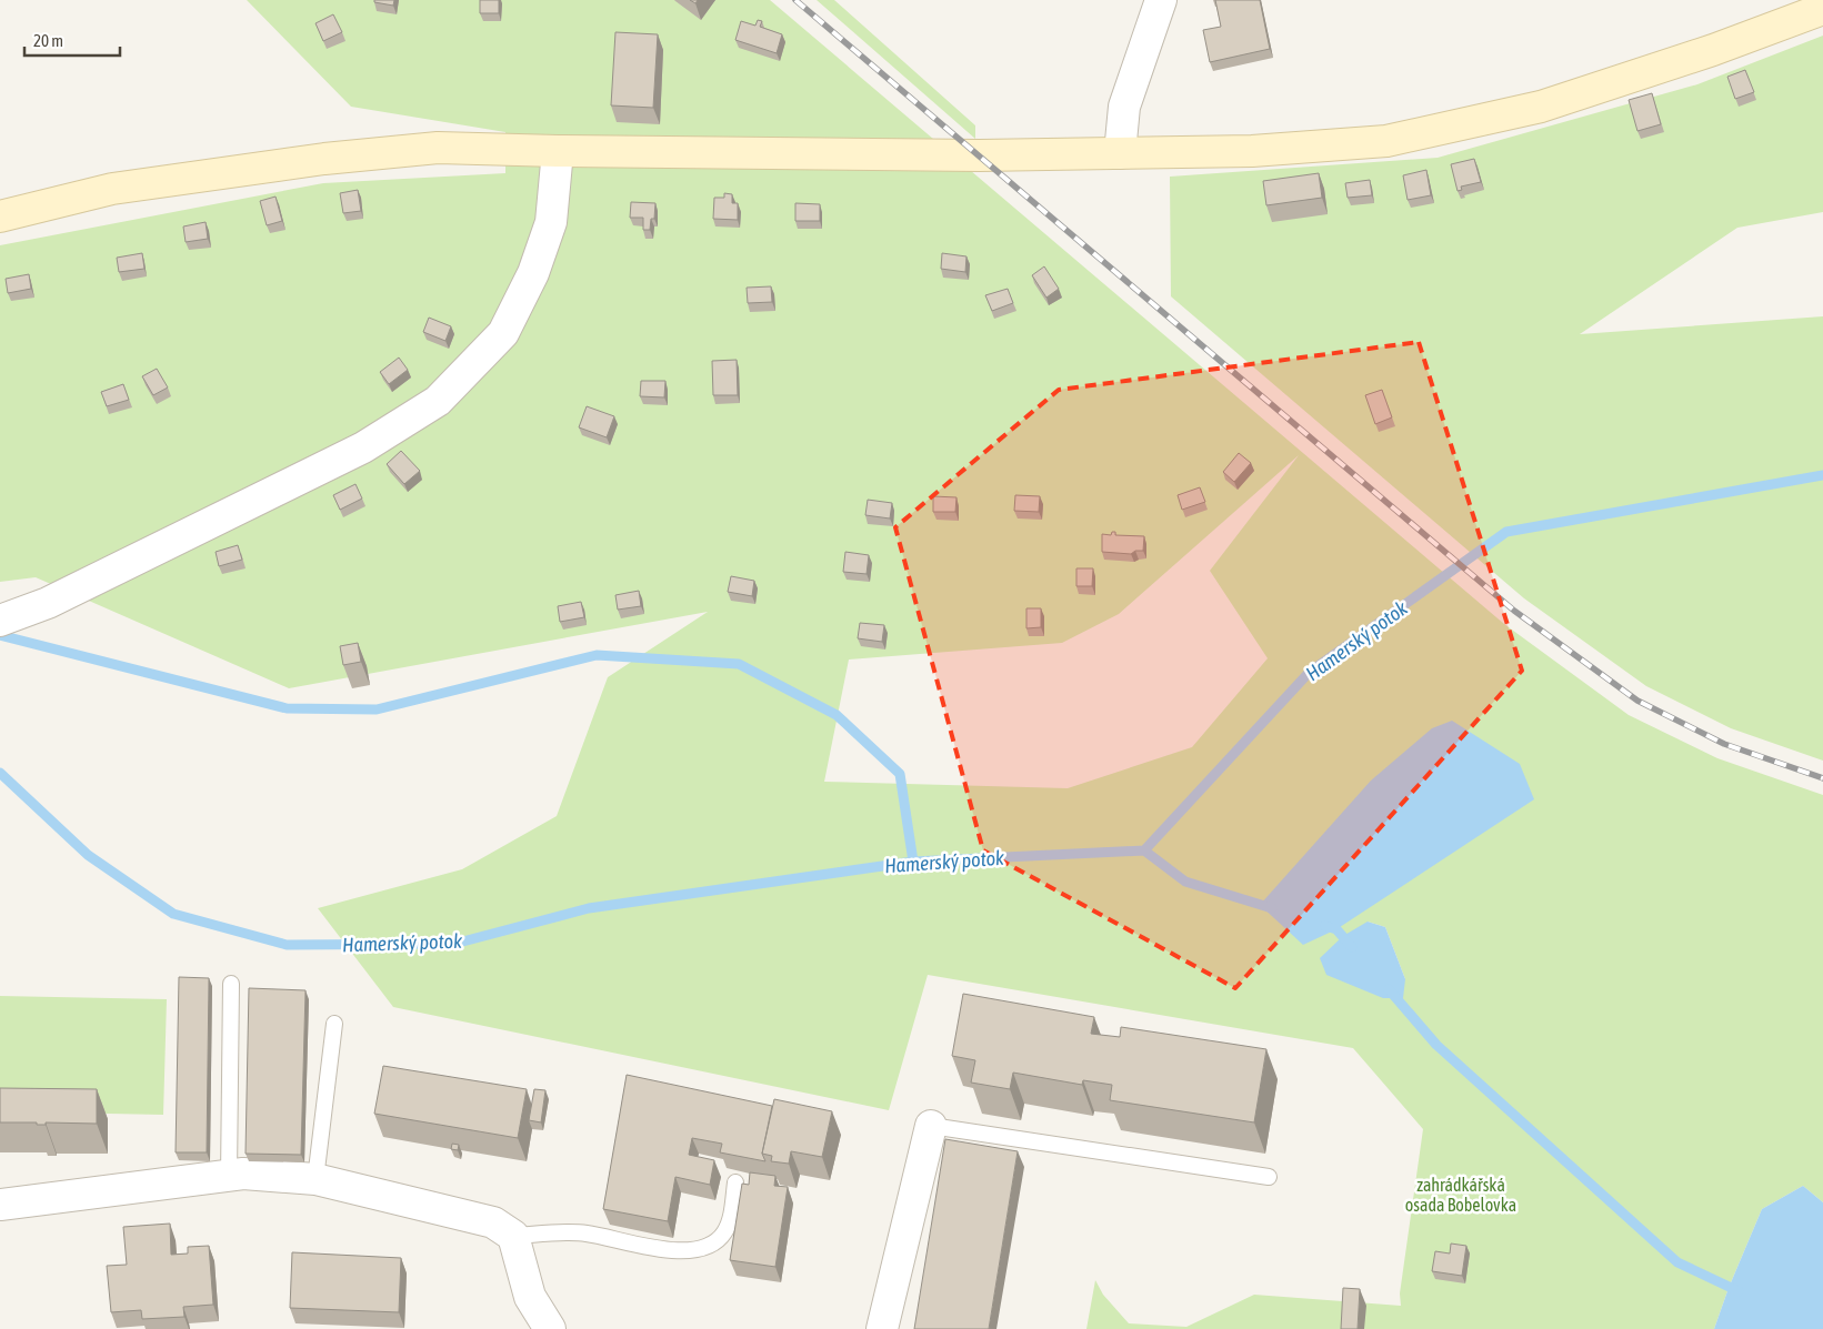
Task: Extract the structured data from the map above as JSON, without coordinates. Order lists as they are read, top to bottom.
{
  "water": ["Hamerský potok"],
  "parks": ["zahrádkářská osada Bobelovka"],
  "scale_bar": "20 m"
}
